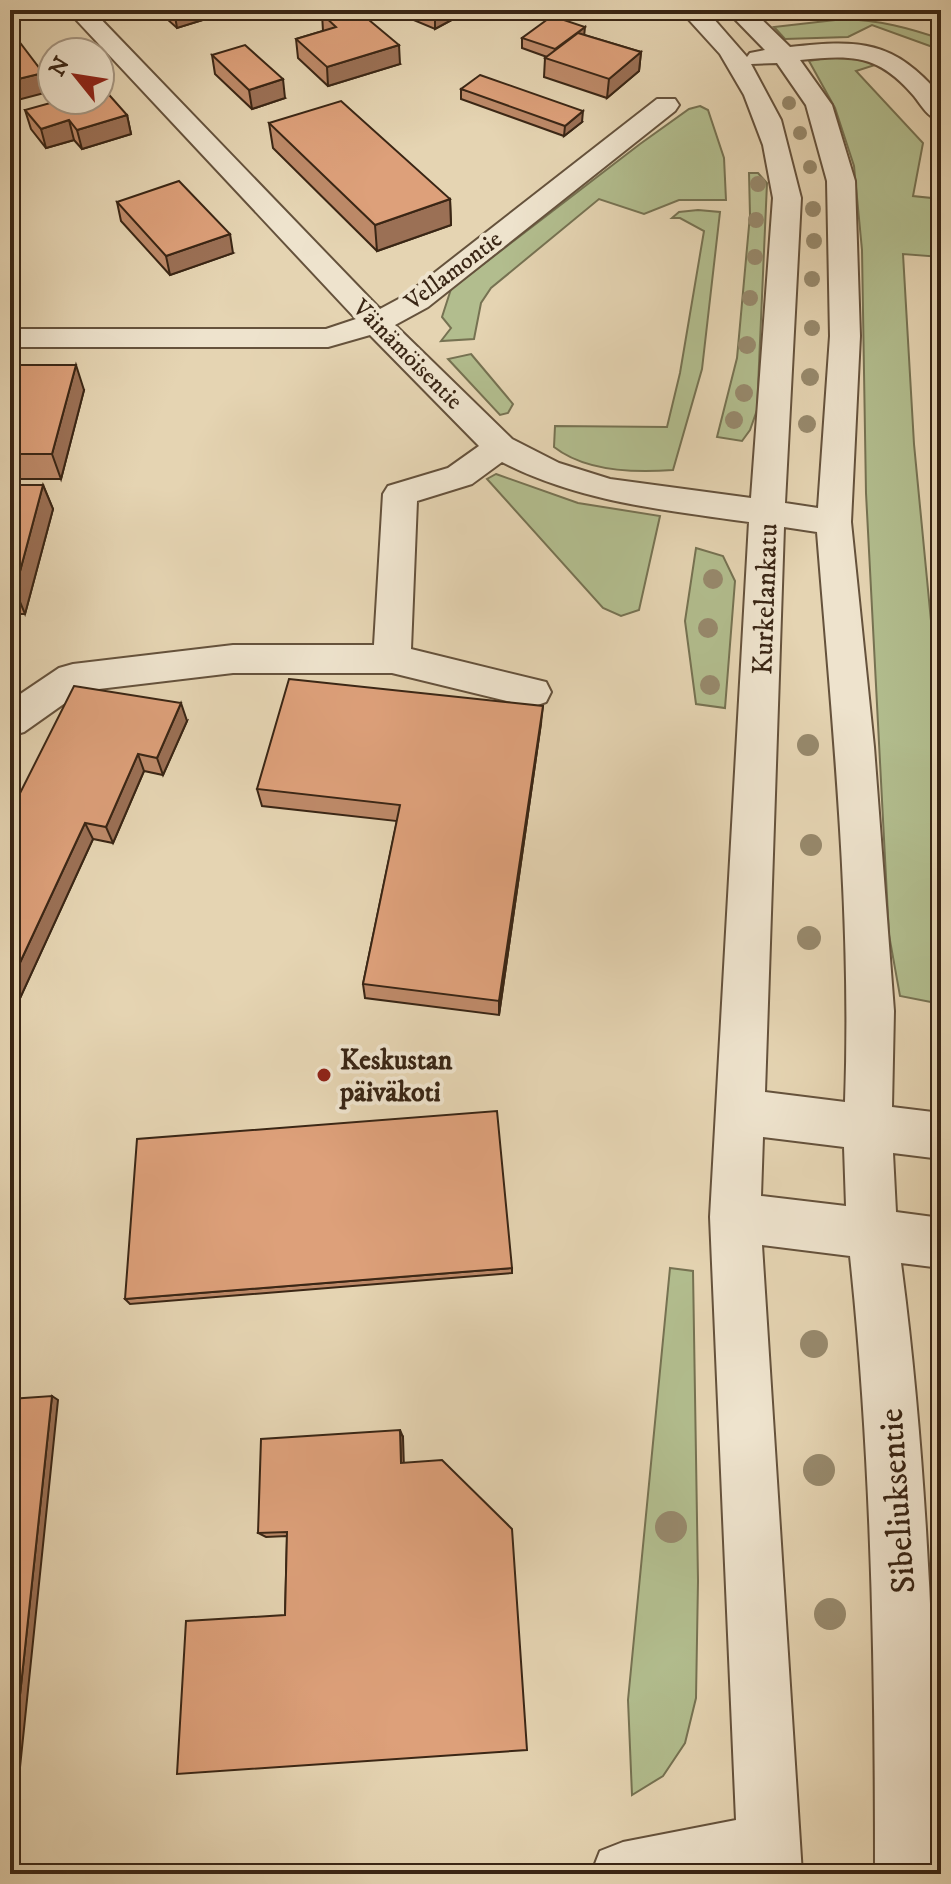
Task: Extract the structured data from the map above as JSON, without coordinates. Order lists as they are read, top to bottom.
{
  "streets": {
    "street": [
      "Vellamontie",
      "Väinämöisentie",
      "Kurkelankatu",
      "Sibeliuksentie"
    ]
  },
  "crossings": [
    ["Vellamontie", "Väinämöisentie"],
    ["Väinämöisentie", "Kurkelankatu"]
  ],
  "places": ["Keskustan päiväkoti"],
  "north": "top left"
}
